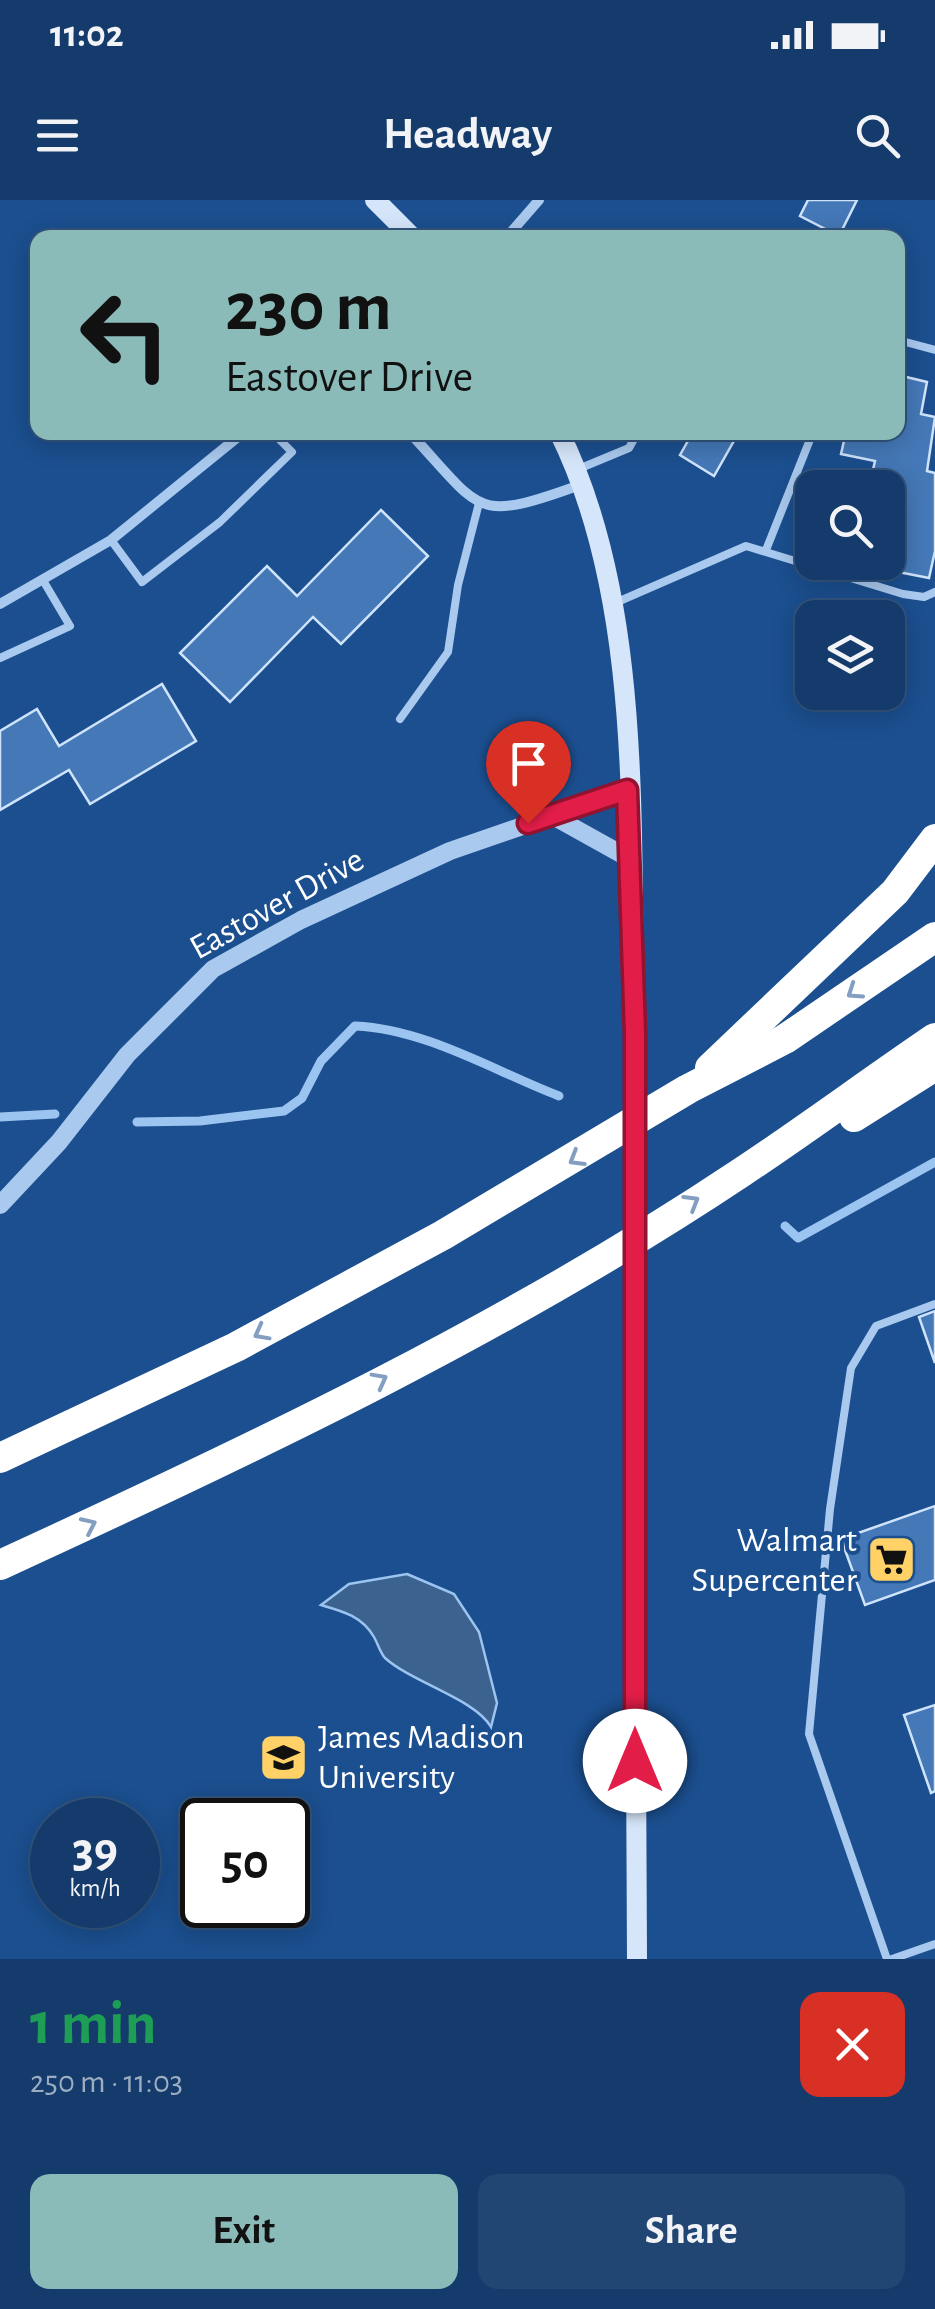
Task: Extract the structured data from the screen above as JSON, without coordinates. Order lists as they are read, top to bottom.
{
  "streets": {
    "street": ["Eastover Drive"]
  },
  "places": {
    "supermarket": ["Walmart Supercenter"],
    "school or university": ["James Madison University"]
  },
  "page": {
    "status": "11:02",
    "header": "Headway",
    "turn": ["230 m", "Eastover Drive"],
    "speed": "39 km/h",
    "limit": "50",
    "heading": ["1 min", "250 m · 11:03"],
    "buttons": ["Exit", "Share"]
  }
}
